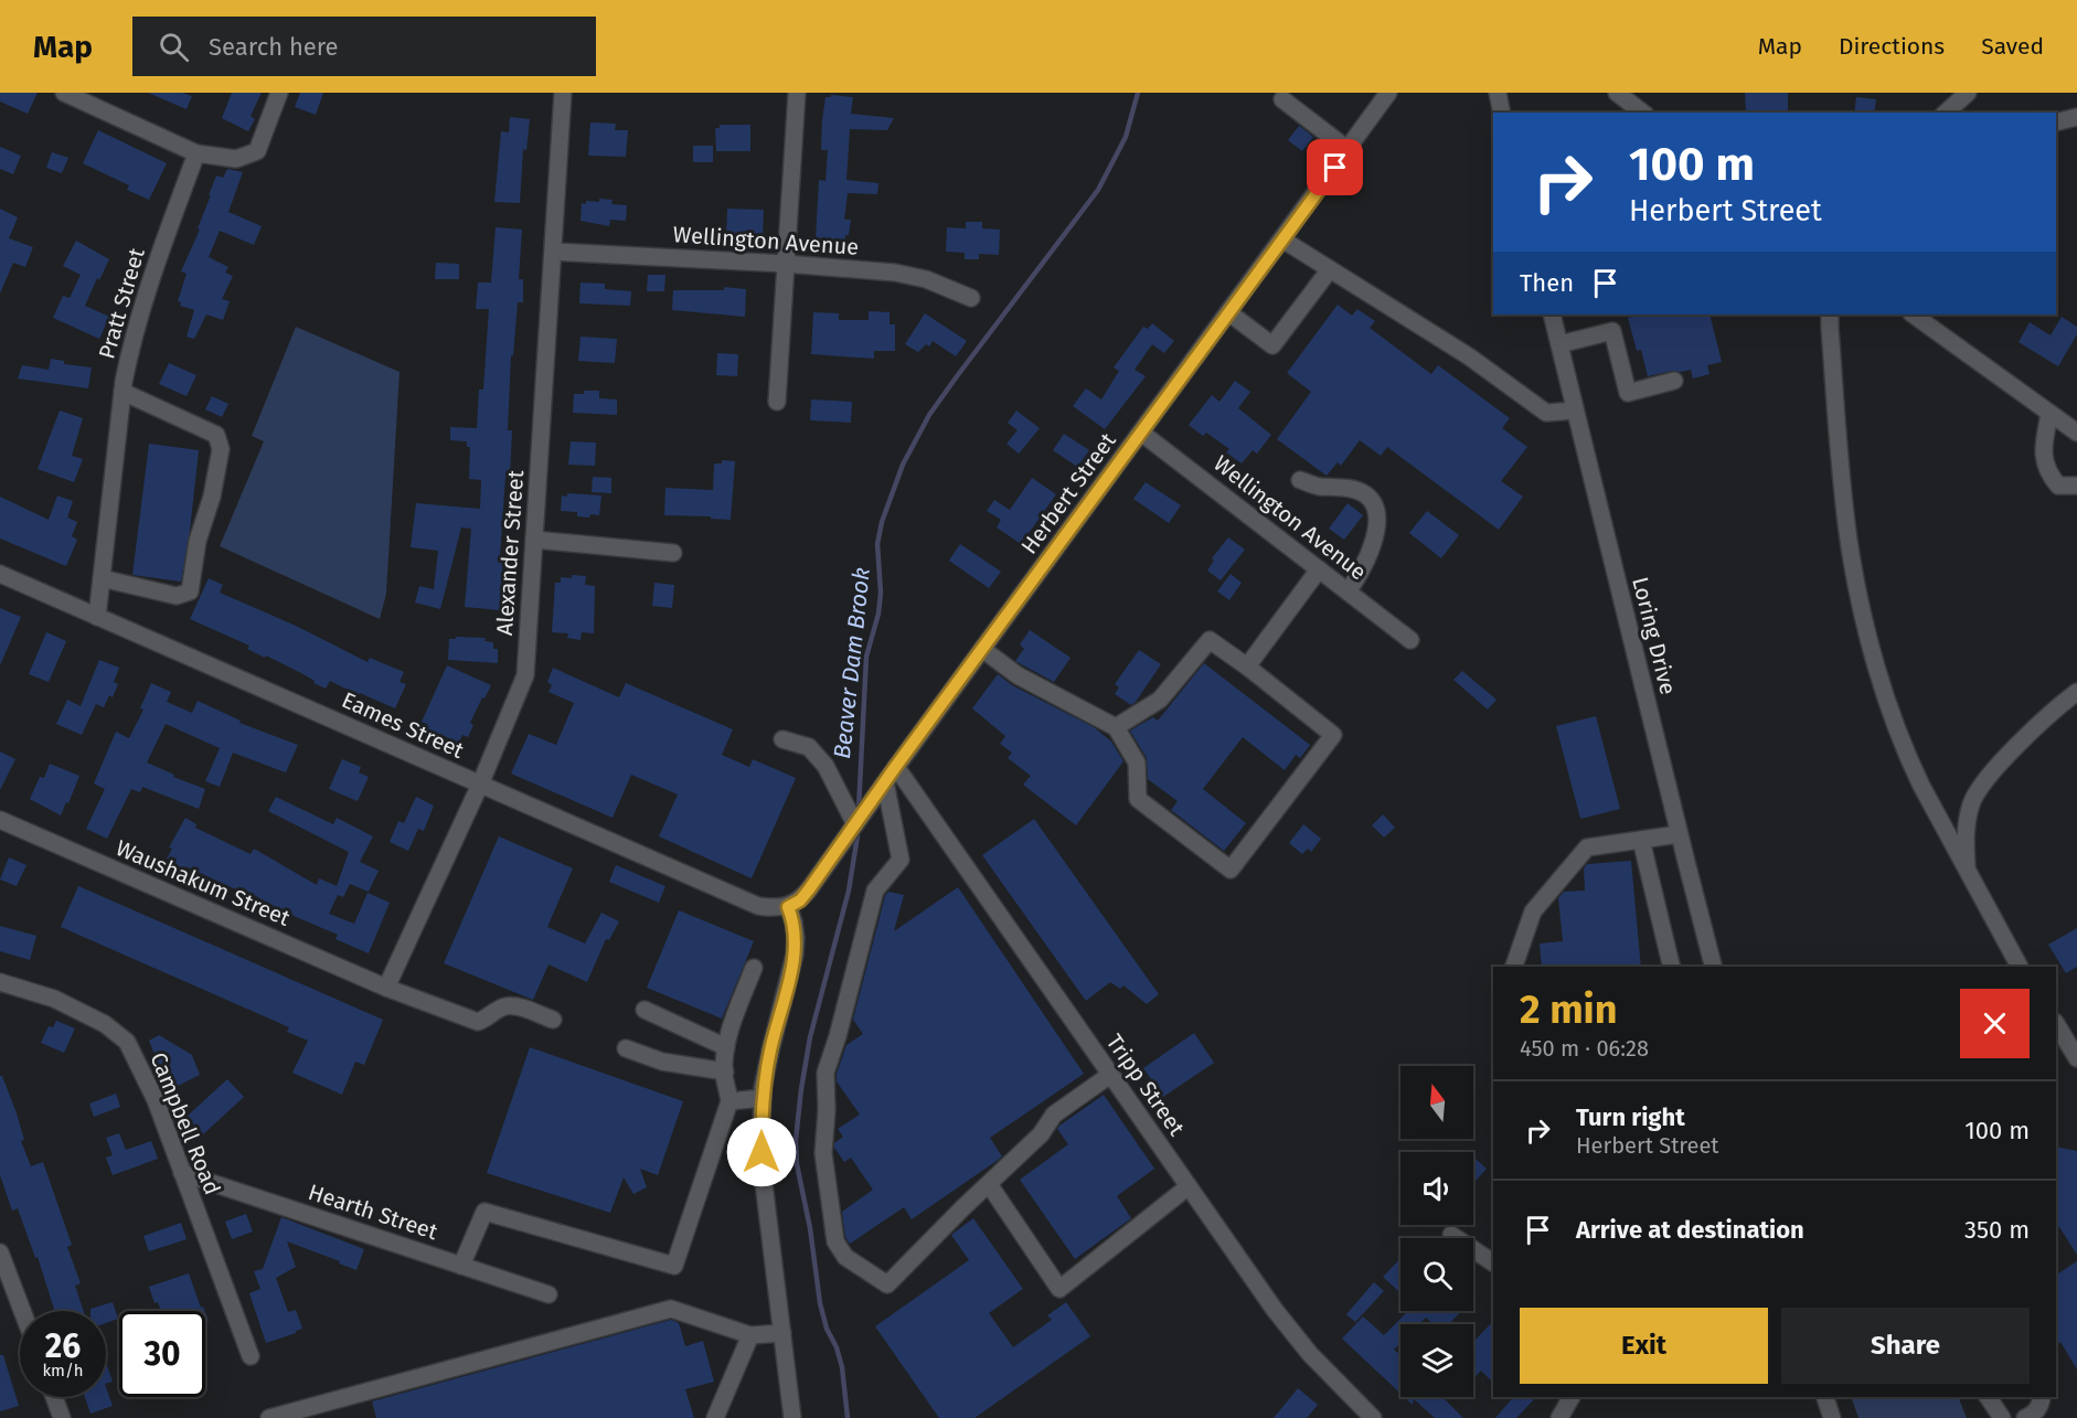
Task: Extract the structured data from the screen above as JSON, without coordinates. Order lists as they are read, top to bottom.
{
  "streets": {
    "street": [
      "Wellington Avenue",
      "Pratt Street",
      "Herbert Street",
      "Alexander Street",
      "Loring Drive",
      "Eames Street",
      "Waushakum Street",
      "Tripp Street",
      "Campbell Road",
      "Hearth Street"
    ]
  },
  "crossings": [
    ["Wellington Avenue", "Herbert Street"],
    ["Wellington Avenue", "Alexander Street"],
    ["Pratt Street", "Eames Street"],
    ["Herbert Street", "Eames Street"],
    ["Herbert Street", "Tripp Street"],
    ["Alexander Street", "Eames Street"],
    ["Alexander Street", "Waushakum Street"],
    ["Campbell Road", "Hearth Street"]
  ],
  "water": ["Beaver Dam Brook"],
  "north": "top",
  "page": {
    "header": "Map",
    "search": "Search here",
    "nav": ["Map", "Directions", "Saved"],
    "turn": ["100 m", "Herbert Street"],
    "then": "Then",
    "heading": ["2 min", "450 m · 06:28"],
    "list": [
      {
        "name": "Turn right",
        "note": "Herbert Street",
        "value": "100 m"
      },
      {
        "name": "Arrive at destination",
        "value": "350 m"
      }
    ],
    "buttons": ["Exit", "Share"],
    "speed": "26 km/h",
    "limit": "30"
  }
}
